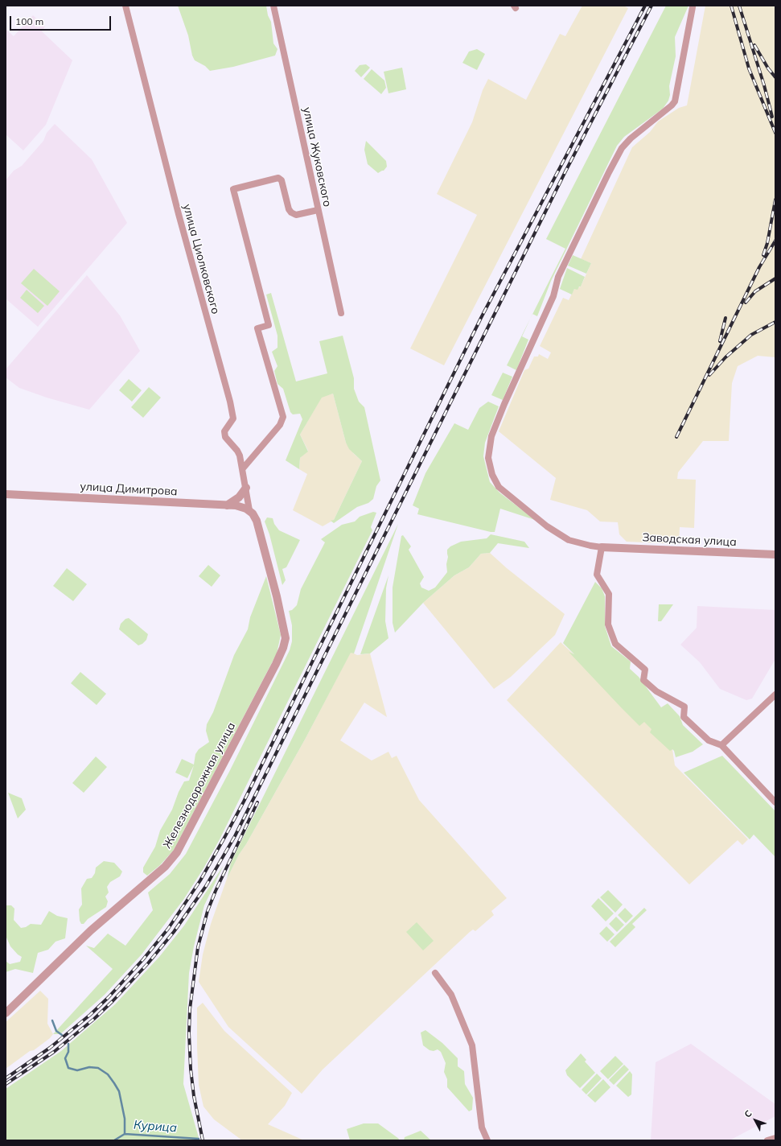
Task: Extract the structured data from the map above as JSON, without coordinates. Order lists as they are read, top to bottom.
{
  "streets": {
    "street": [
      "улица Жуковского",
      "улица Циолковского",
      "улица Димитрова",
      "Заводская улица",
      "Железнодорожная улица"
    ]
  },
  "crossings": [
    ["улица Циолковского", "улица Димитрова"],
    ["улица Циолковского", "Железнодорожная улица"],
    ["улица Димитрова", "Железнодорожная улица"]
  ],
  "water": ["Курица"],
  "scale_bar": "100 m",
  "north": "top left"
}
